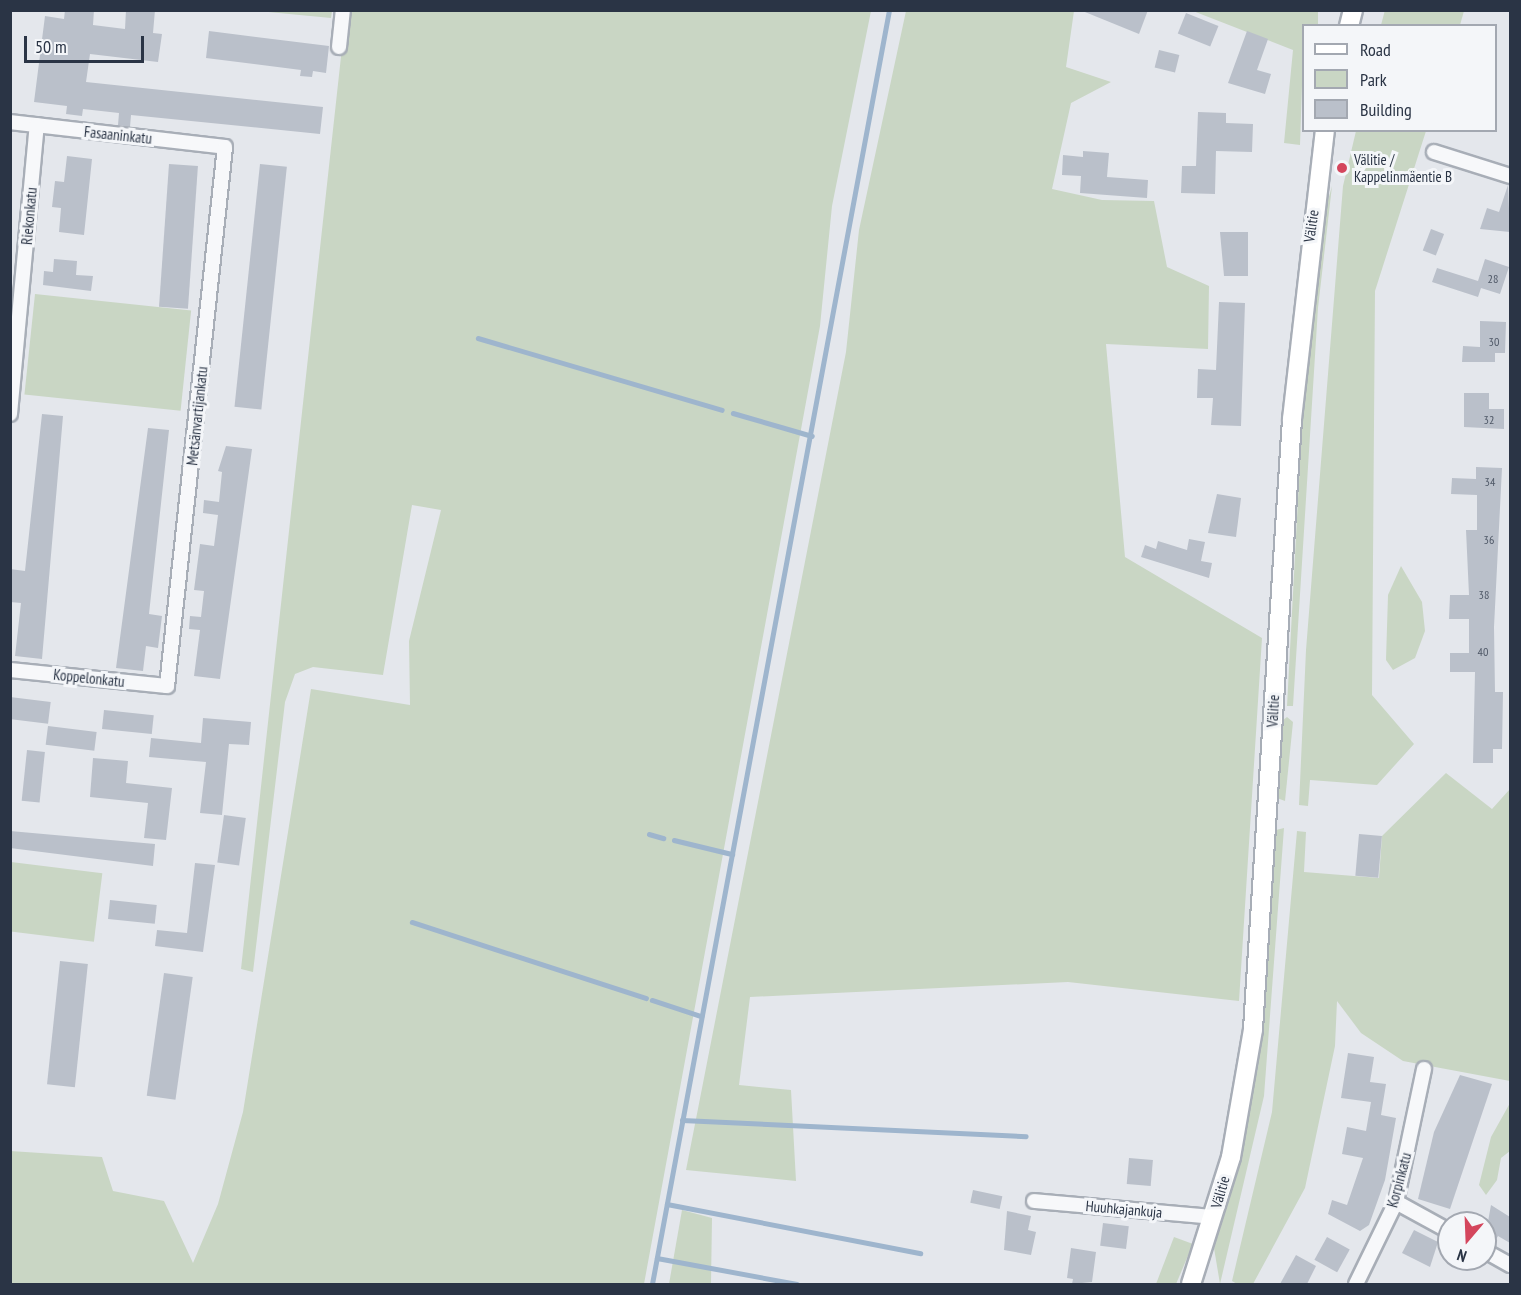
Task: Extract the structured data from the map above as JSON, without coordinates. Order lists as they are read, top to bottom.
{
  "streets": {
    "main road": ["Välitie"],
    "street": [
      "Fasaaninkatu",
      "Riekonkatu",
      "Metsänvartijankatu",
      "Koppelonkatu",
      "Korpinkatu",
      "Huuhkajankuja"
    ]
  },
  "crossings": [
    ["Fasaaninkatu", "Riekonkatu"],
    ["Fasaaninkatu", "Metsänvartijankatu"],
    ["Välitie", "Huuhkajankuja"],
    ["Metsänvartijankatu", "Koppelonkatu"]
  ],
  "places": ["Välitie / Kappelinmäentie B"],
  "house_numbers": [
    "28",
    "30",
    "32",
    "34",
    "36",
    "38",
    "40"
  ],
  "legend": ["Road", "Park", "Building"],
  "scale_bar": "50 m",
  "north": "bottom"
}
